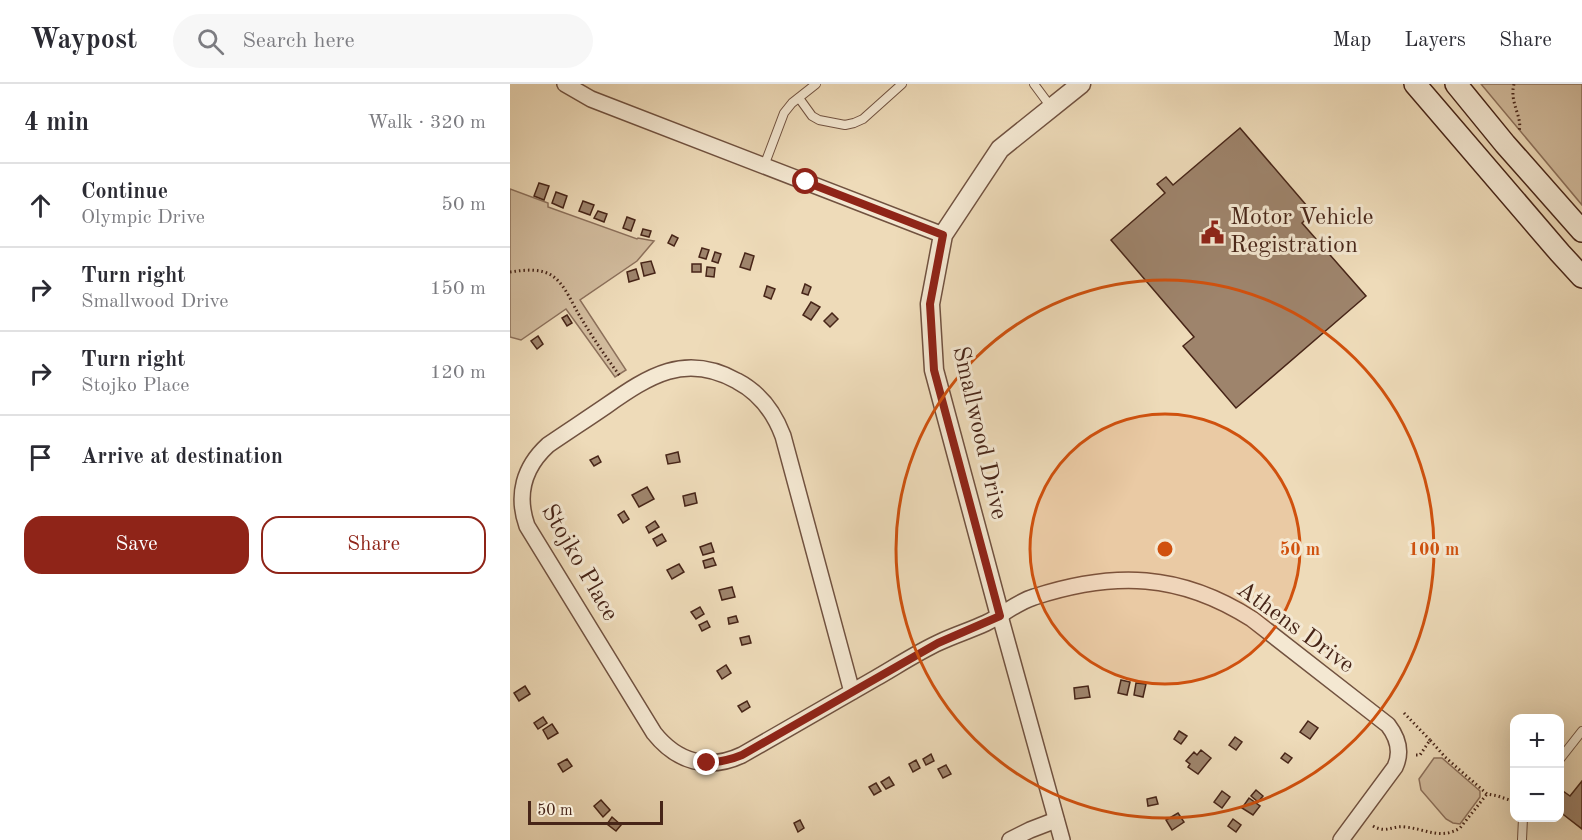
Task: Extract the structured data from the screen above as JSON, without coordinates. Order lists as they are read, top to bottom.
{
  "streets": {
    "street": ["Smallwood Drive", "Stojko Place", "Athens Drive"]
  },
  "crossings": [
    ["Smallwood Drive", "Stojko Place"],
    ["Smallwood Drive", "Athens Drive"],
    ["Stojko Place", "Athens Drive"]
  ],
  "places": {
    "public building": ["Motor Vehicle Registration"]
  },
  "scale_bar": "50 m",
  "page": {
    "header": "Waypost",
    "search": "Search here",
    "nav": ["Map", "Layers", "Share"],
    "heading": ["4 min", "Walk · 320 m"],
    "list": [
      ["Continue", "Olympic Drive", "50 m"],
      ["Turn right", "Smallwood Drive", "150 m"],
      ["Turn right", "Stojko Place", "120 m"],
      "Arrive at destination"
    ],
    "buttons": ["Save", "Share"],
    "map_buttons": ["+", "−"],
    "scale": "50 m"
  },
  "rings": ["50 m", "100 m"]
}
